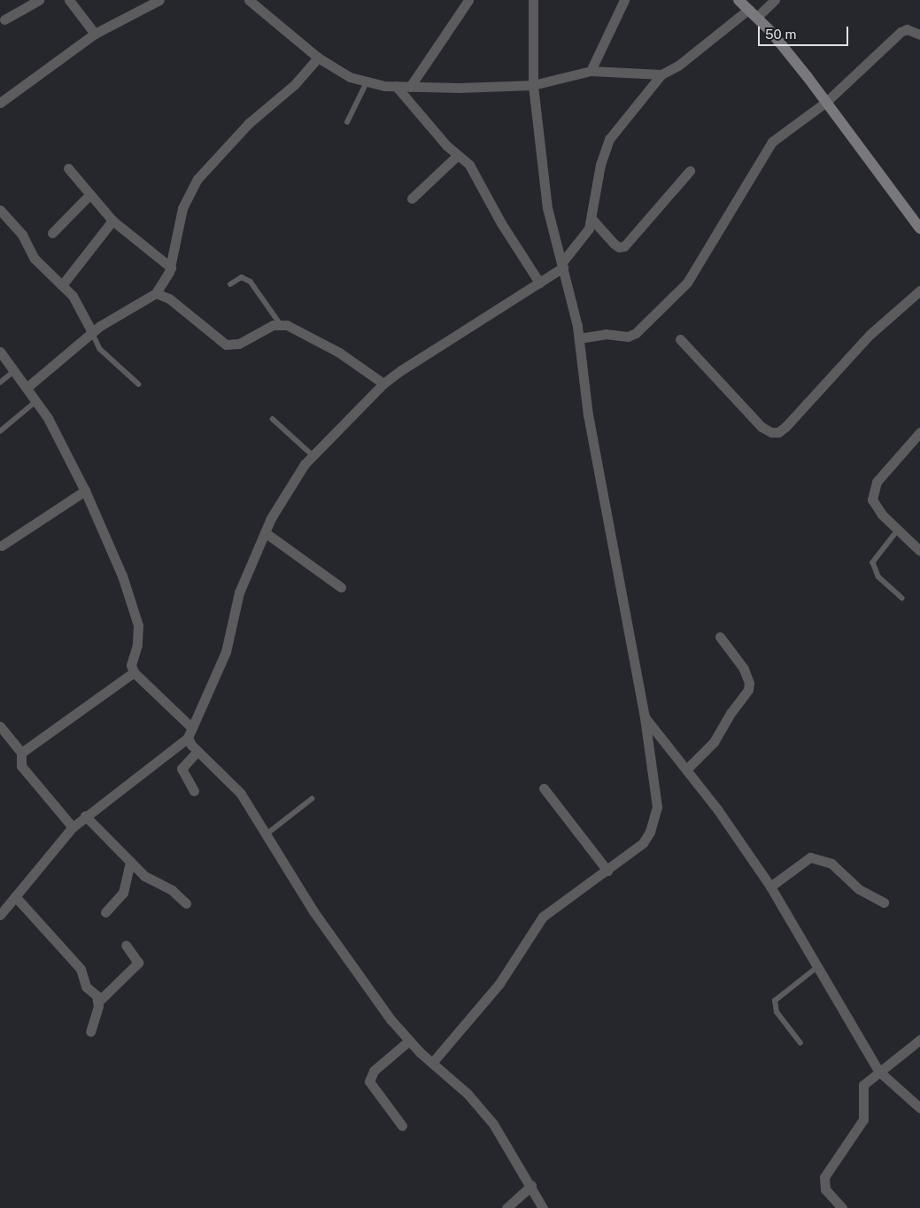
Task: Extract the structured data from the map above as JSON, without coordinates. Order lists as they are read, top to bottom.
{
  "scale_bar": "50 m"
}
